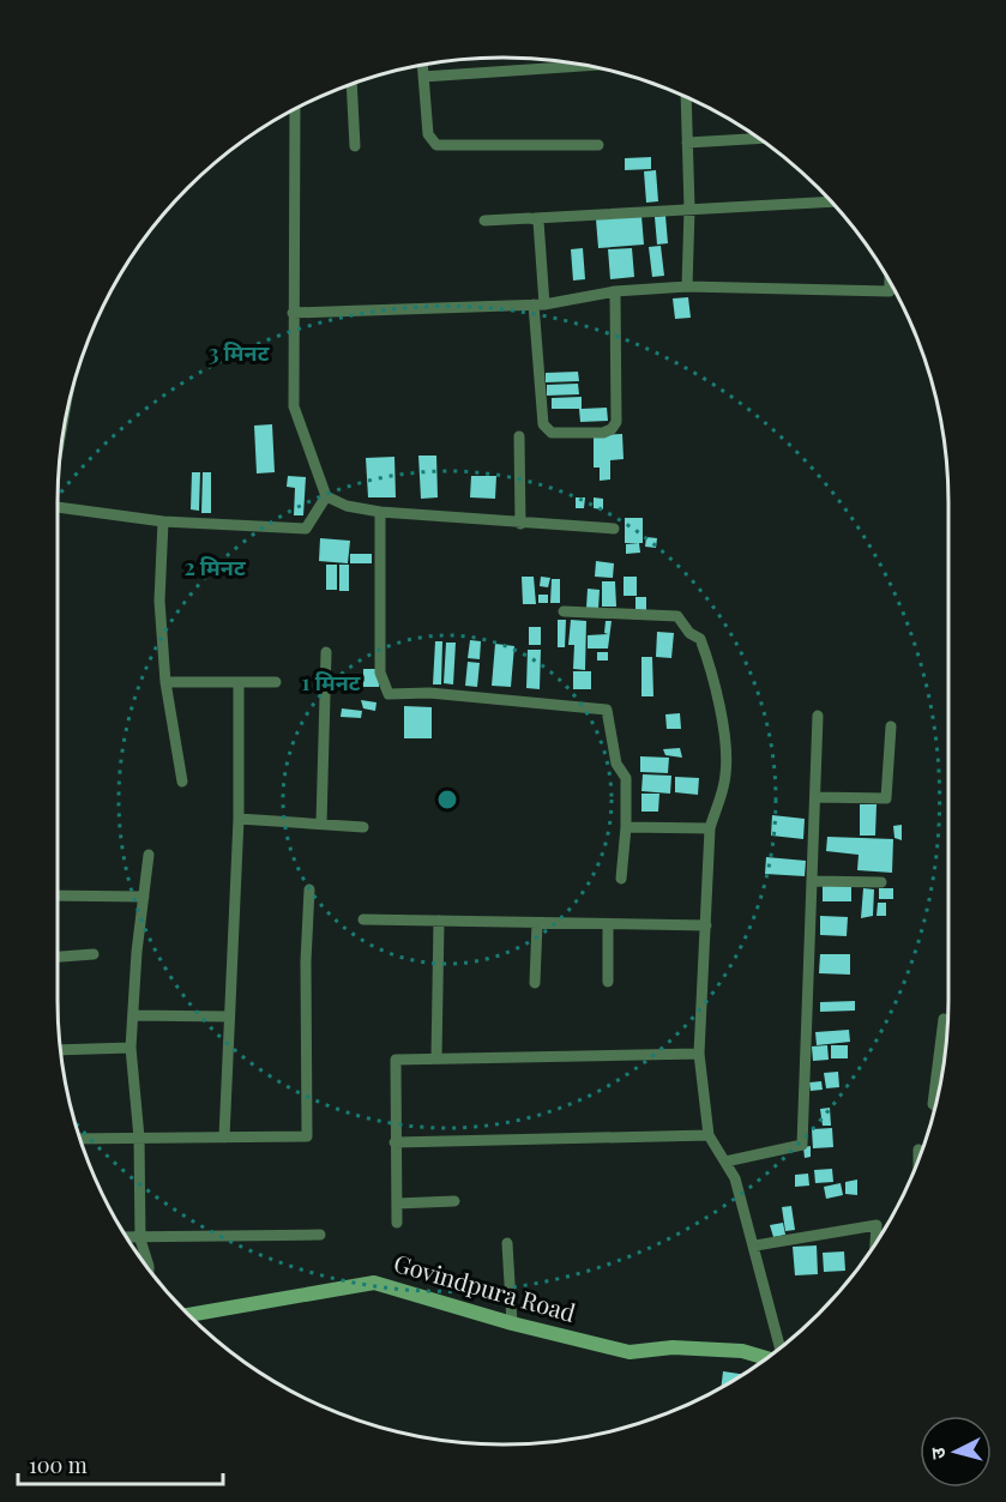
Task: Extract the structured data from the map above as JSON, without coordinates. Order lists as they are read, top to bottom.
{
  "streets": {
    "street": ["Govindpura Road"]
  },
  "scale_bar": "100 m",
  "north": "left",
  "rings": ["3 मिनट", "2 मिनट", "1 मिनट"]
}
